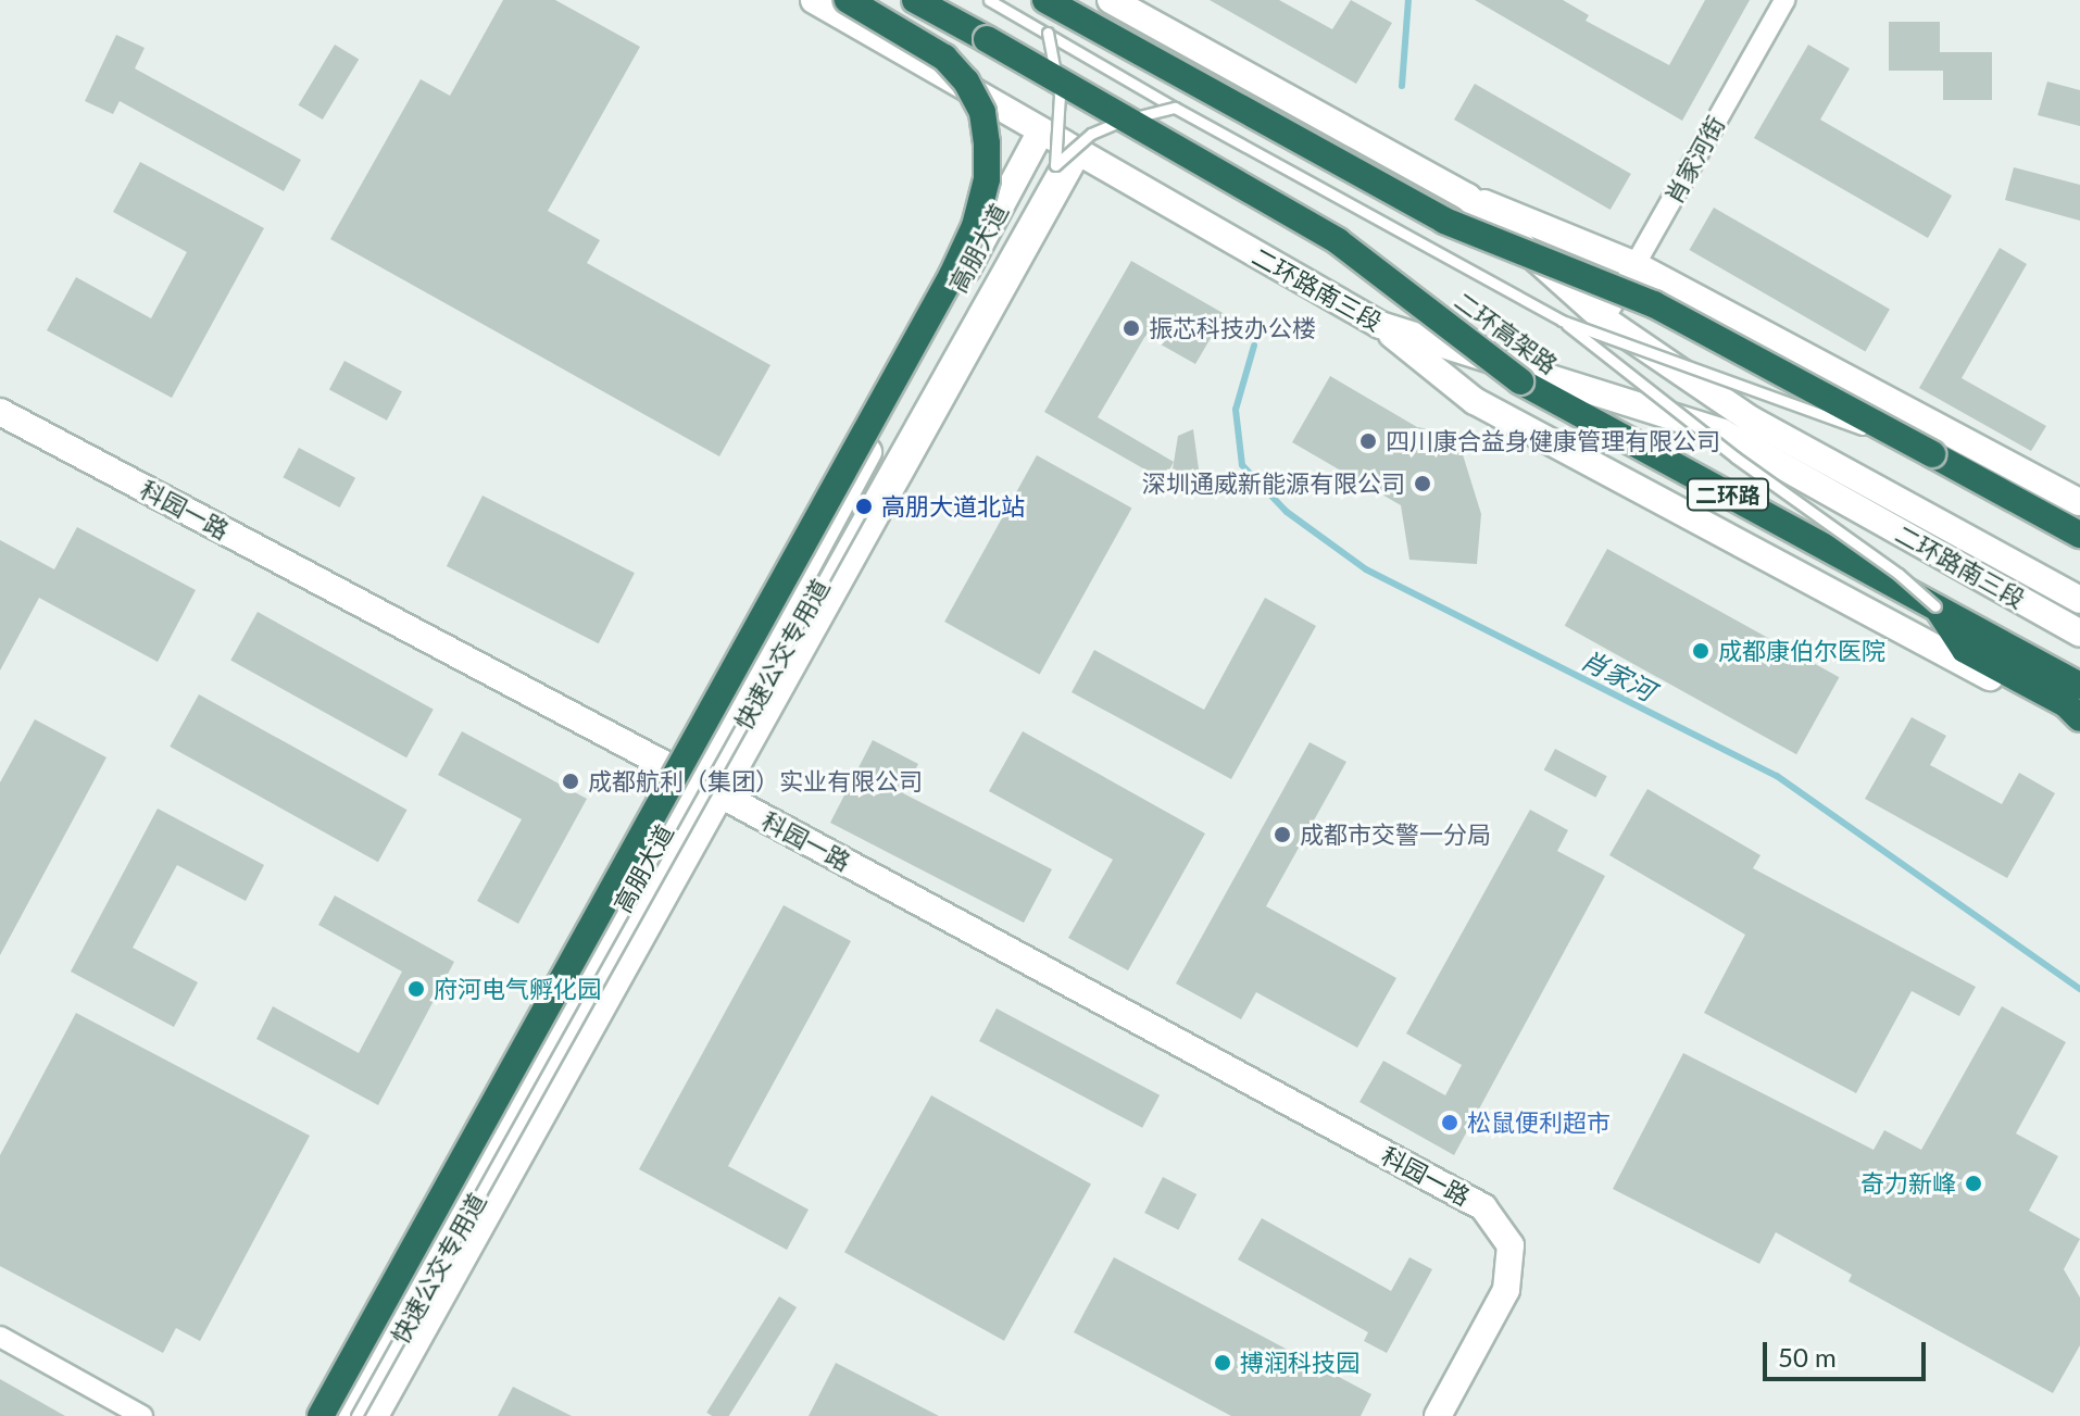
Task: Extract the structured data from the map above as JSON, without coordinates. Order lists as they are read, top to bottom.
{
  "streets": {
    "highway": ["二环高架路", "二环路"],
    "main road": ["高朋大道", "二环路南三段", "科园一路"],
    "street": ["肖家河街"],
    "lane": ["快速公交专用道"]
  },
  "crossings": [
    ["肖家河街", "二环路南三段"],
    ["高朋大道", "二环路南三段"],
    ["高朋大道", "科园一路"],
    ["高朋大道", "快速公交专用道"],
    ["二环路南三段", "快速公交专用道"]
  ],
  "water": ["肖家河"],
  "places": [
    "振芯科技办公楼",
    "四川康合益身健康管理有限公司",
    "深圳通威新能源有限公司",
    "高朋大道北站",
    "成都康伯尔医院",
    "成都航利（集团）实业有限公司",
    "成都市交警一分局",
    "府河电气孵化园",
    "松鼠便利超市",
    "奇力新峰",
    "搏润科技园"
  ],
  "scale_bar": "50 m"
}
